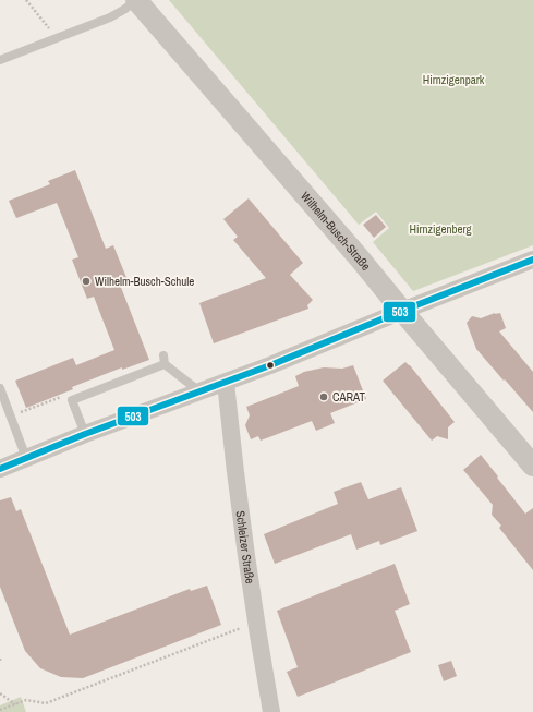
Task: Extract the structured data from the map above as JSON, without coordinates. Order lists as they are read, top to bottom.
{
  "streets": {
    "street": ["Wilhelm-Busch-Straße", "Schleizer Straße"]
  },
  "parks": ["Hirnzigenpark", "Hirnzigenberg"],
  "places": ["Wilhelm-Busch-Schule", "CARAT"],
  "lines": ["transit line 503"]
}
